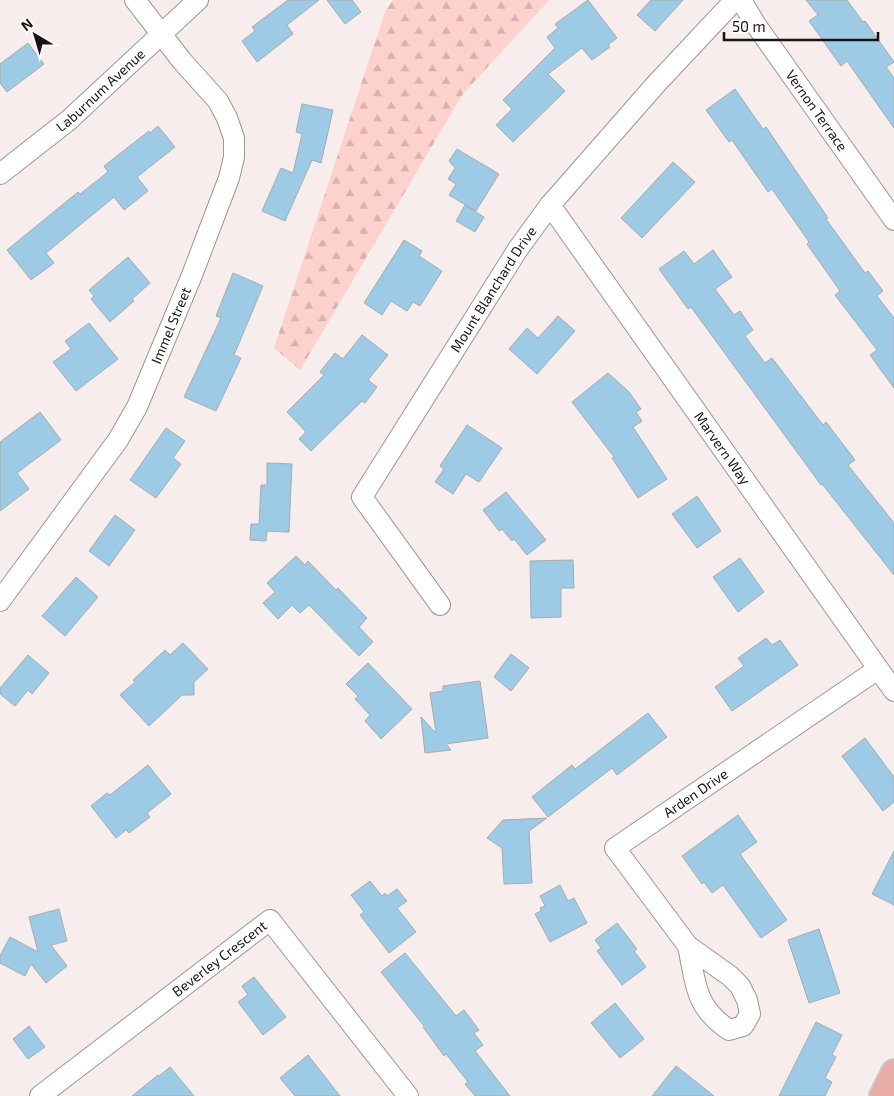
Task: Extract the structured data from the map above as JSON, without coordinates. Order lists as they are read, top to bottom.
{
  "streets": {
    "street": [
      "Laburnum Avenue",
      "Vernon Terrace",
      "Mount Blanchard Drive",
      "Immel Street",
      "Marvern Way",
      "Arden Drive",
      "Beverley Crescent"
    ]
  },
  "crossings": [
    ["Laburnum Avenue", "Immel Street"],
    ["Mount Blanchard Drive", "Marvern Way"],
    ["Marvern Way", "Arden Drive"]
  ],
  "scale_bar": "50 m",
  "north": "top left"
}
